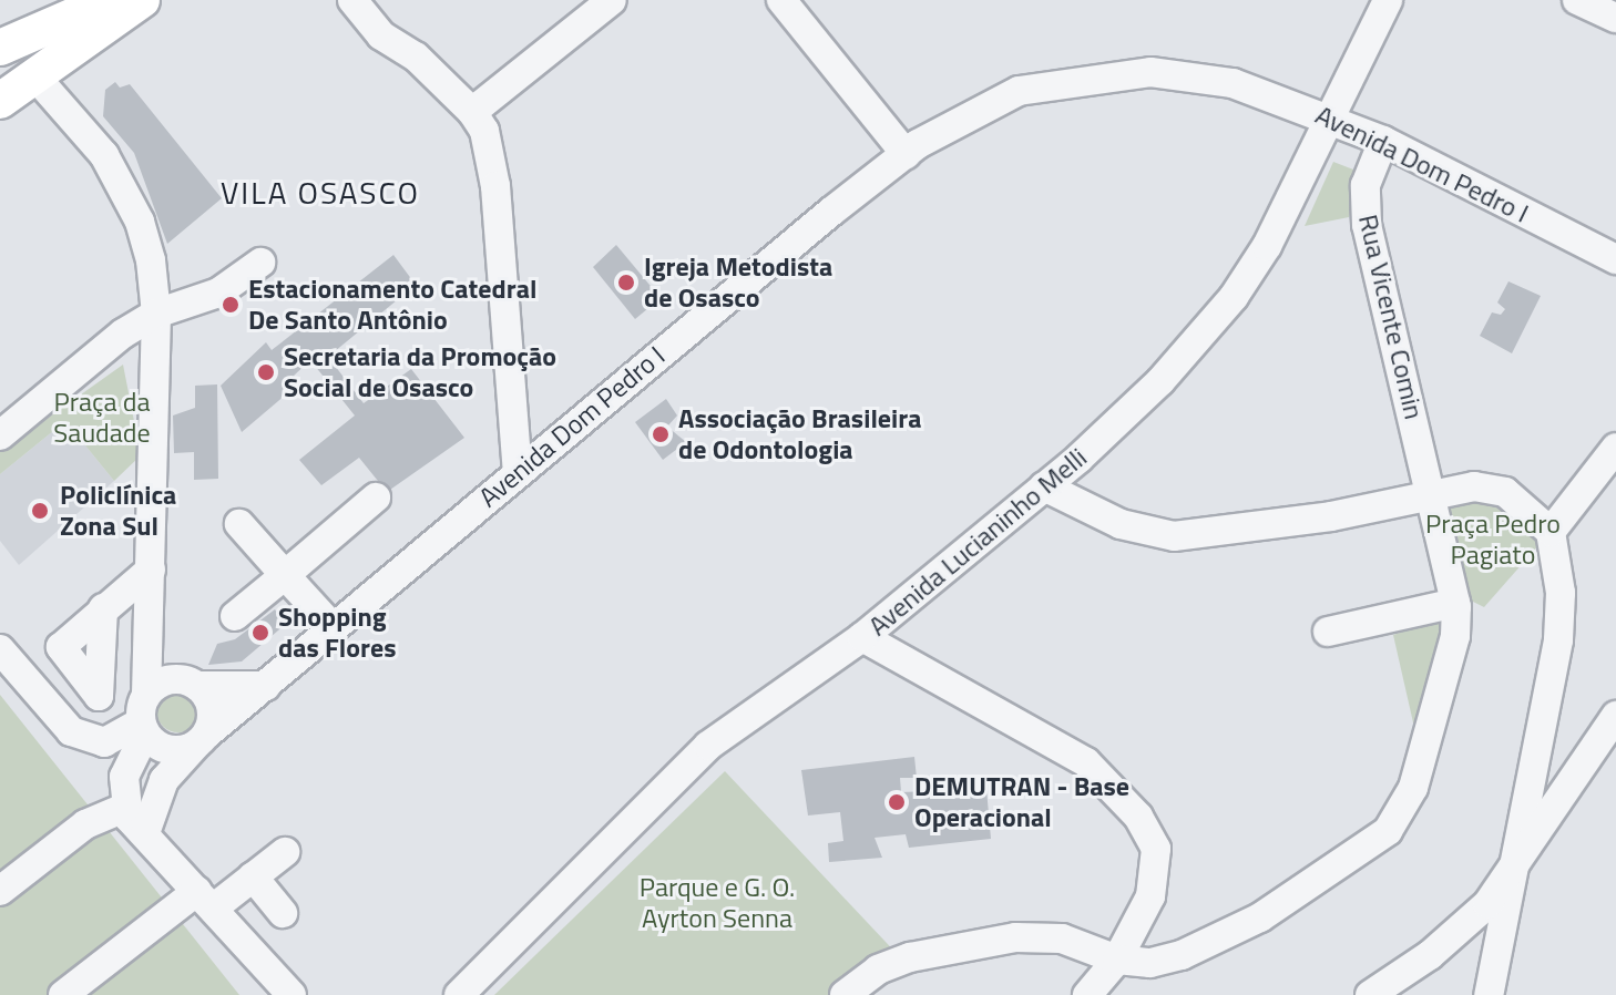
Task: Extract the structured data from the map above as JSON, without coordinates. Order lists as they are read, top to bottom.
{
  "streets": {
    "street": ["Avenida Dom Pedro I", "Rua Vicente Comin", "Avenida Lucianinho Melli"]
  },
  "crossings": [
    ["Avenida Dom Pedro I", "Rua Vicente Comin"],
    ["Avenida Dom Pedro I", "Avenida Lucianinho Melli"]
  ],
  "districts": ["VILA OSASCO"],
  "parks": ["Praça da Saudade", "Praça Pedro Pagiato", "Parque e G. O. Ayrton Senna"],
  "places": [
    "Igreja Metodista de Osasco",
    "Estacionamento Catedral De Santo Antônio",
    "Secretaria da Promoção Social de Osasco",
    "Associação Brasileira de Odontologia",
    "Policlínica Zona Sul",
    "Shopping das Flores",
    "DEMUTRAN - Base Operacional"
  ]
}
